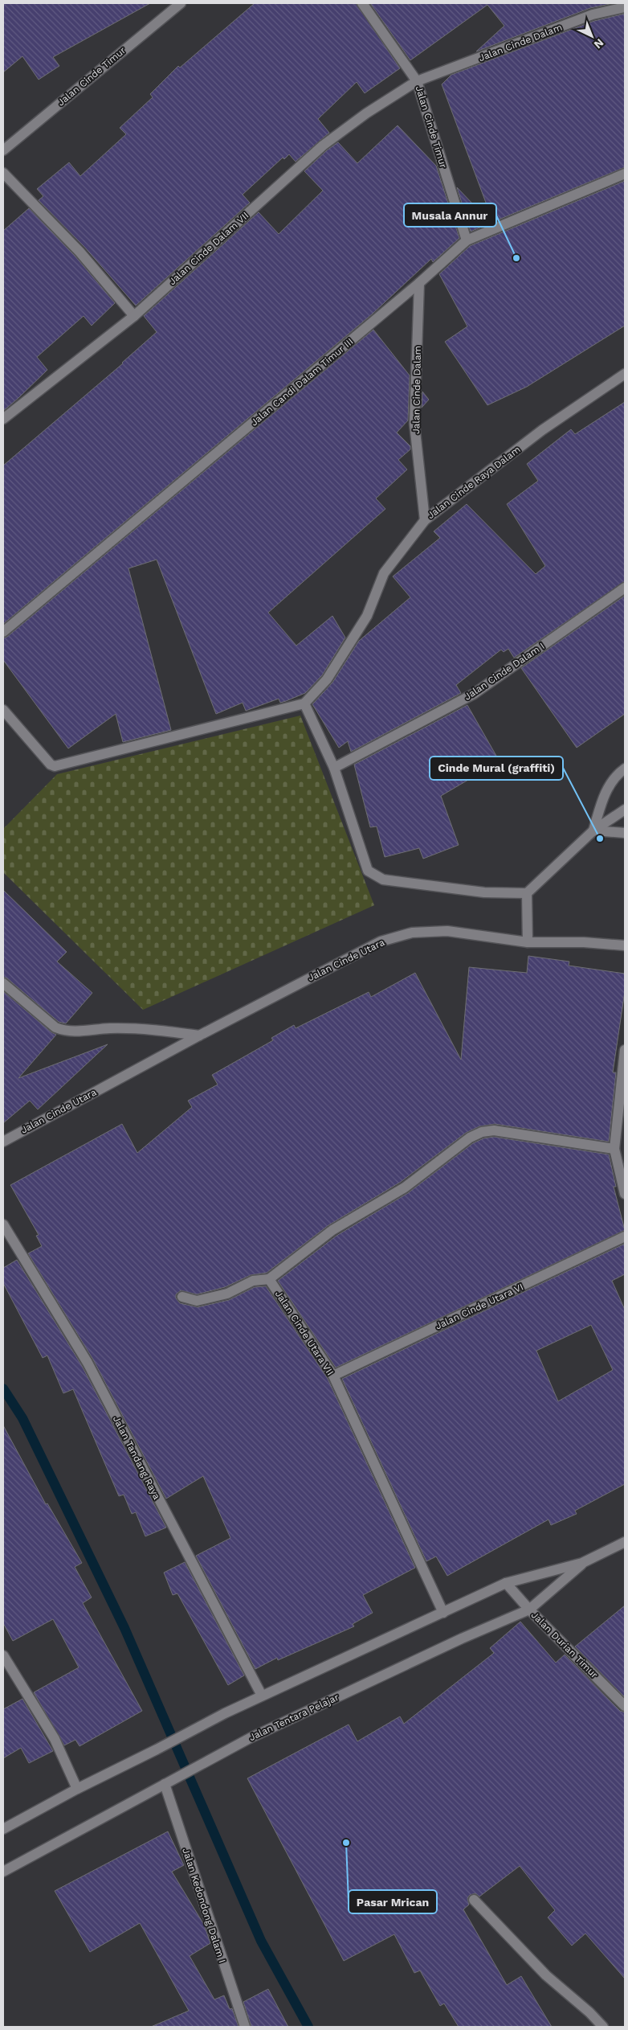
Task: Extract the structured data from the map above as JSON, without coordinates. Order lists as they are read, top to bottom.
{
  "streets": {
    "street": [
      "Jalan Cinde Dalam",
      "Jalan Cinde Timur",
      "Jalan Cinde Dalam VII",
      "Jalan Candi Dalam Timur III",
      "Jalan Cinde Raya Dalam",
      "Jalan Cinde Dalam I",
      "Jalan Cinde Utara",
      "Jalan Cinde Utara VI",
      "Jalan Cinde Utara VII",
      "Jalan Tandang Raya",
      "Jalan Durian Timur",
      "Jalan Tentara Pelajar",
      "Jalan Kedondong Dalam I"
    ]
  },
  "crossings": [
    ["Jalan Cinde Dalam", "Jalan Cinde Timur"],
    ["Jalan Cinde Dalam", "Jalan Cinde Dalam VII"],
    ["Jalan Cinde Dalam", "Jalan Candi Dalam Timur III"],
    ["Jalan Cinde Dalam", "Jalan Cinde Raya Dalam"],
    ["Jalan Cinde Timur", "Jalan Cinde Dalam VII"],
    ["Jalan Cinde Timur", "Jalan Candi Dalam Timur III"],
    ["Jalan Cinde Utara VI", "Jalan Cinde Utara VII"],
    ["Jalan Cinde Utara VII", "Jalan Tentara Pelajar"],
    ["Jalan Tandang Raya", "Jalan Tentara Pelajar"],
    ["Jalan Durian Timur", "Jalan Tentara Pelajar"],
    ["Jalan Tentara Pelajar", "Jalan Kedondong Dalam I"]
  ],
  "places": ["Musala Annur", "Cinde Mural (graffiti)", "Pasar Mrican"],
  "north": "bottom right"
}
